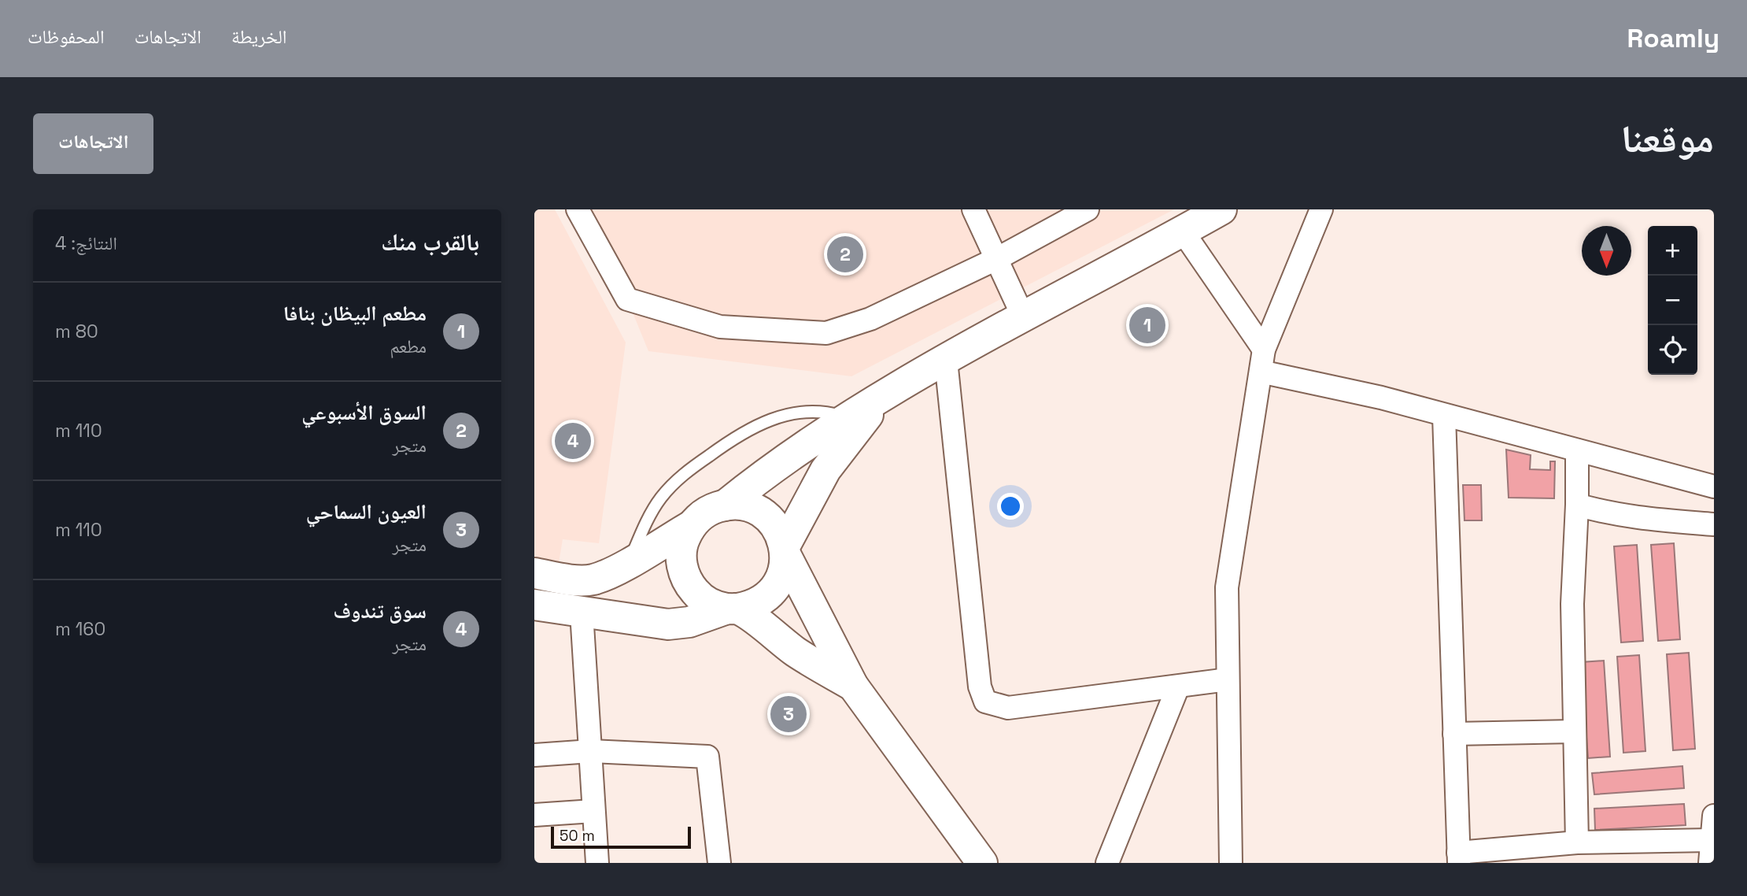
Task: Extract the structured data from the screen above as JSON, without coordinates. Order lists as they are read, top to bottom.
{
  "scale_bar": "50 m",
  "north": "bottom",
  "page": {
    "header": "Roamly",
    "nav": ["الخريطة", "الاتجاهات", "المحفوظات"],
    "title": "موقعنا",
    "buttons": "الاتجاهات",
    "heading": ["بالقرب منك", "النتائج: 4"],
    "map_buttons": ["+", "−"],
    "pins": [
      "2",
      "1",
      "4",
      "3"
    ],
    "list": [
      {
        "mark": "1",
        "name": "مطعم البيظان بنافا",
        "note": "مطعم",
        "value": "80 m"
      },
      {
        "mark": "2",
        "name": "السوق الأسبوعي",
        "note": "متجر",
        "value": "110 m"
      },
      {
        "mark": "3",
        "name": "العيون السماحي",
        "note": "متجر",
        "value": "110 m"
      },
      {
        "mark": "4",
        "name": "سوق تندوف",
        "note": "متجر",
        "value": "160 m"
      }
    ],
    "scale": "50 m"
  }
}
